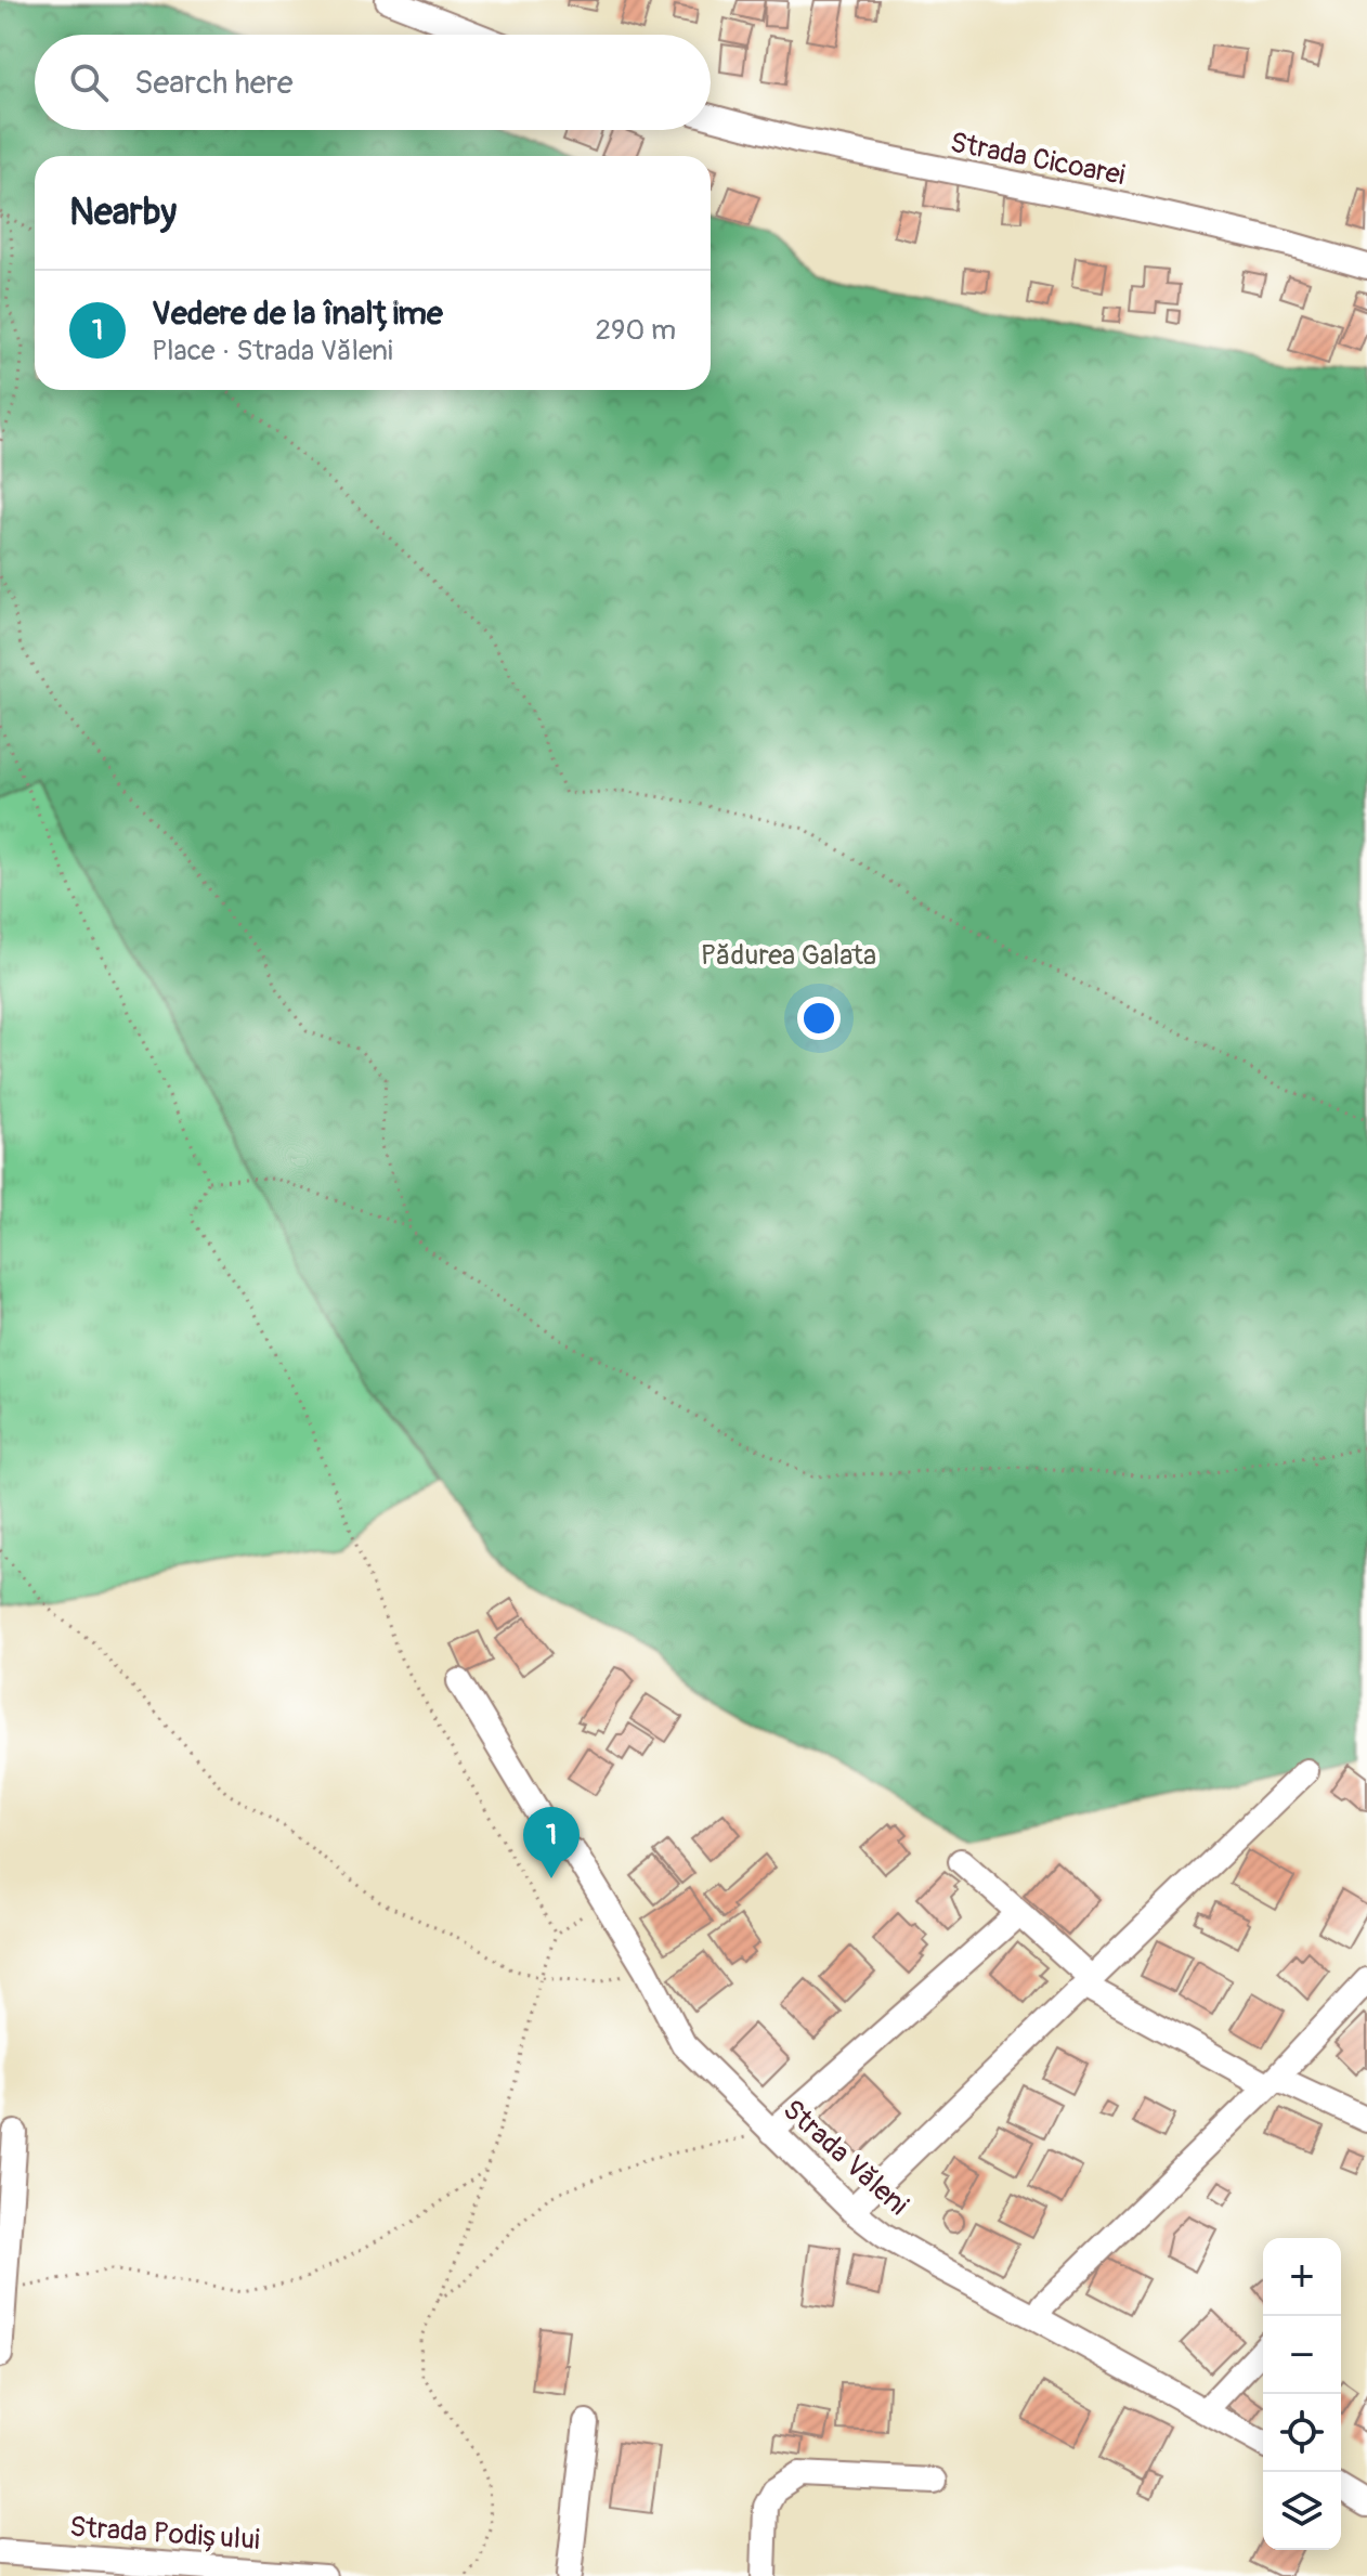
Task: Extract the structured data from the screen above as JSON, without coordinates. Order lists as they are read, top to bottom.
{
  "streets": {
    "street": ["Strada Cicoarei", "Strada Văleni", "Strada Podișului"]
  },
  "parks": ["Pădurea Galata"],
  "page": {
    "search": "Search here",
    "heading": "Nearby",
    "list": [
      {
        "mark": "1",
        "name": "Vedere de la înalțime",
        "note": "Place · Strada Văleni",
        "value": "290 m"
      }
    ],
    "pins": "1",
    "map_buttons": ["+", "−"]
  }
}
